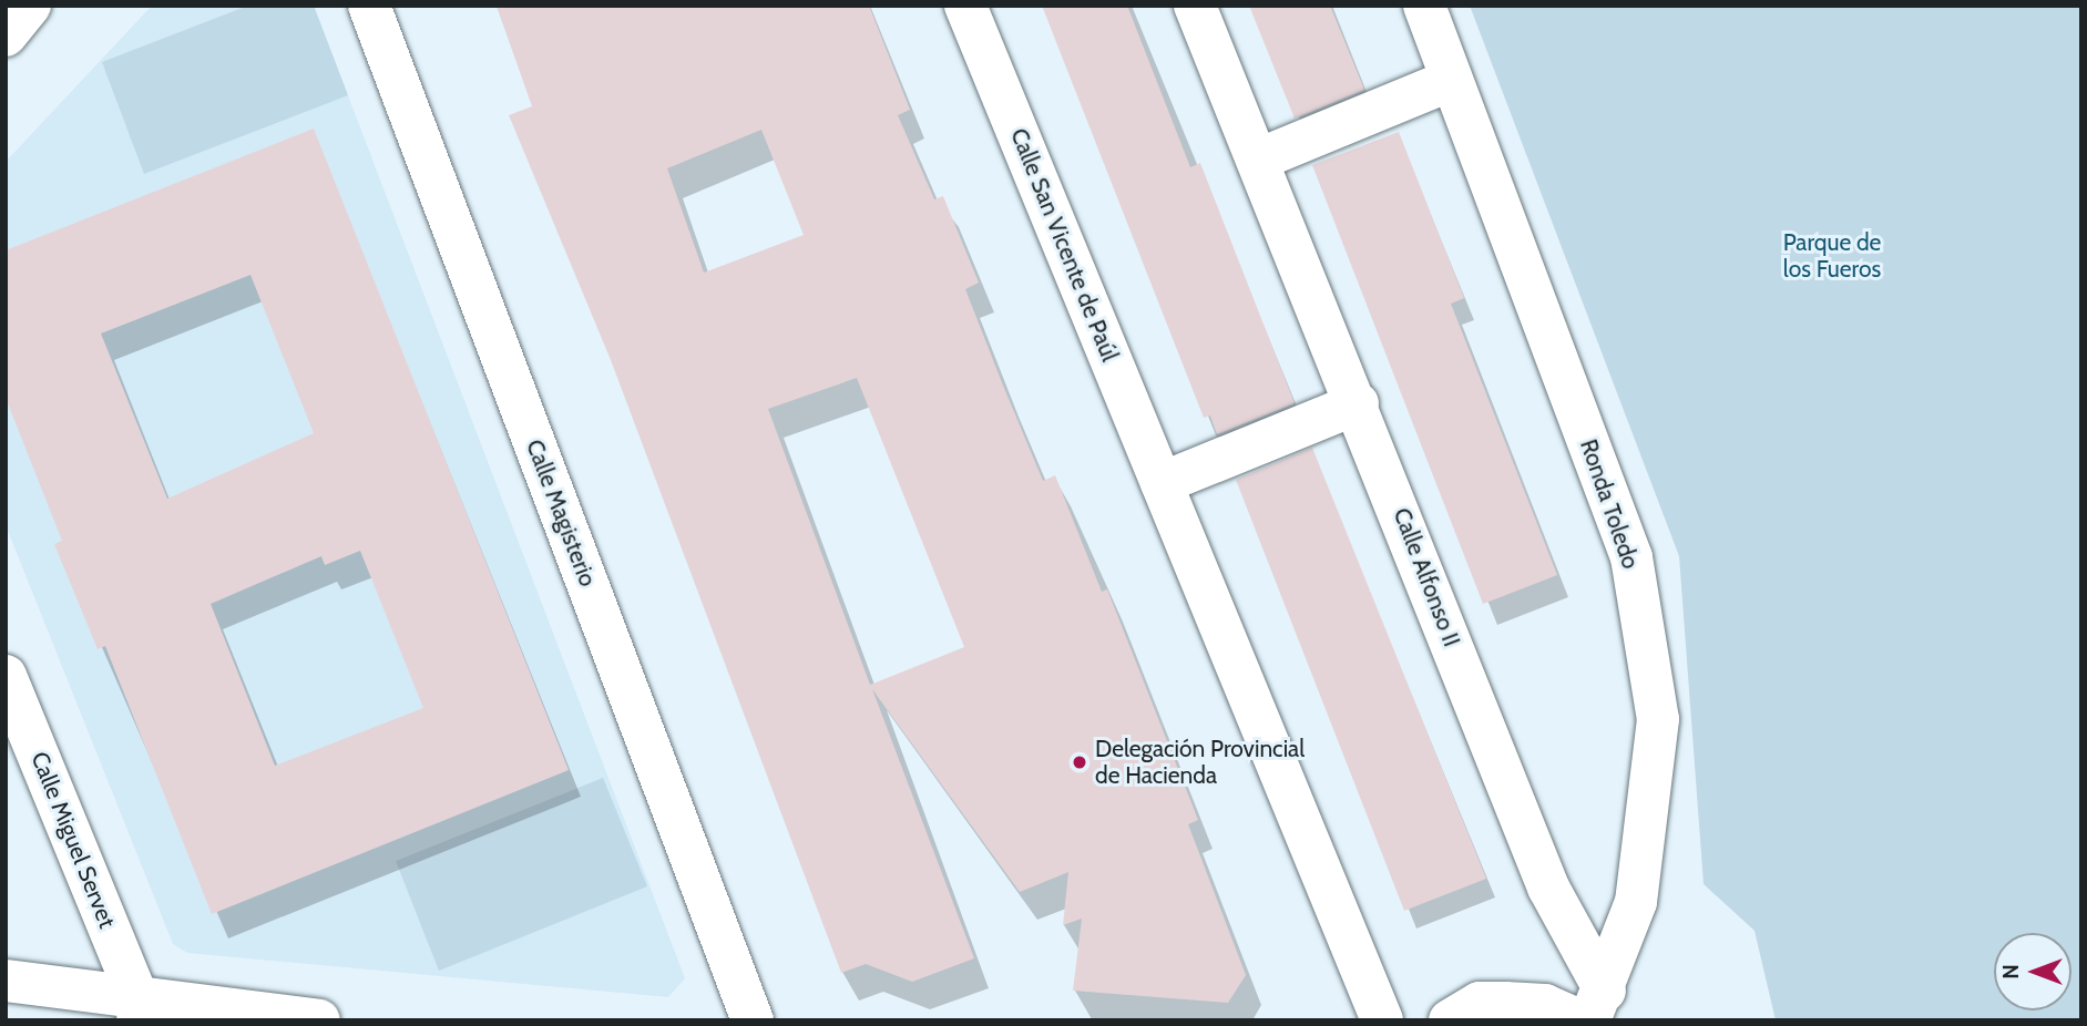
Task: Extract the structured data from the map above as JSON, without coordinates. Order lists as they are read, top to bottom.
{
  "streets": {
    "street": [
      "Calle San Vicente de Paúl",
      "Ronda Toledo",
      "Calle Magisterio",
      "Calle Alfonso II",
      "Calle Miguel Servet"
    ]
  },
  "crossings": [
    ["Ronda Toledo", "Calle Alfonso II"]
  ],
  "parks": ["Parque de los Fueros"],
  "places": ["Delegación Provincial de Hacienda"],
  "north": "left"
}
